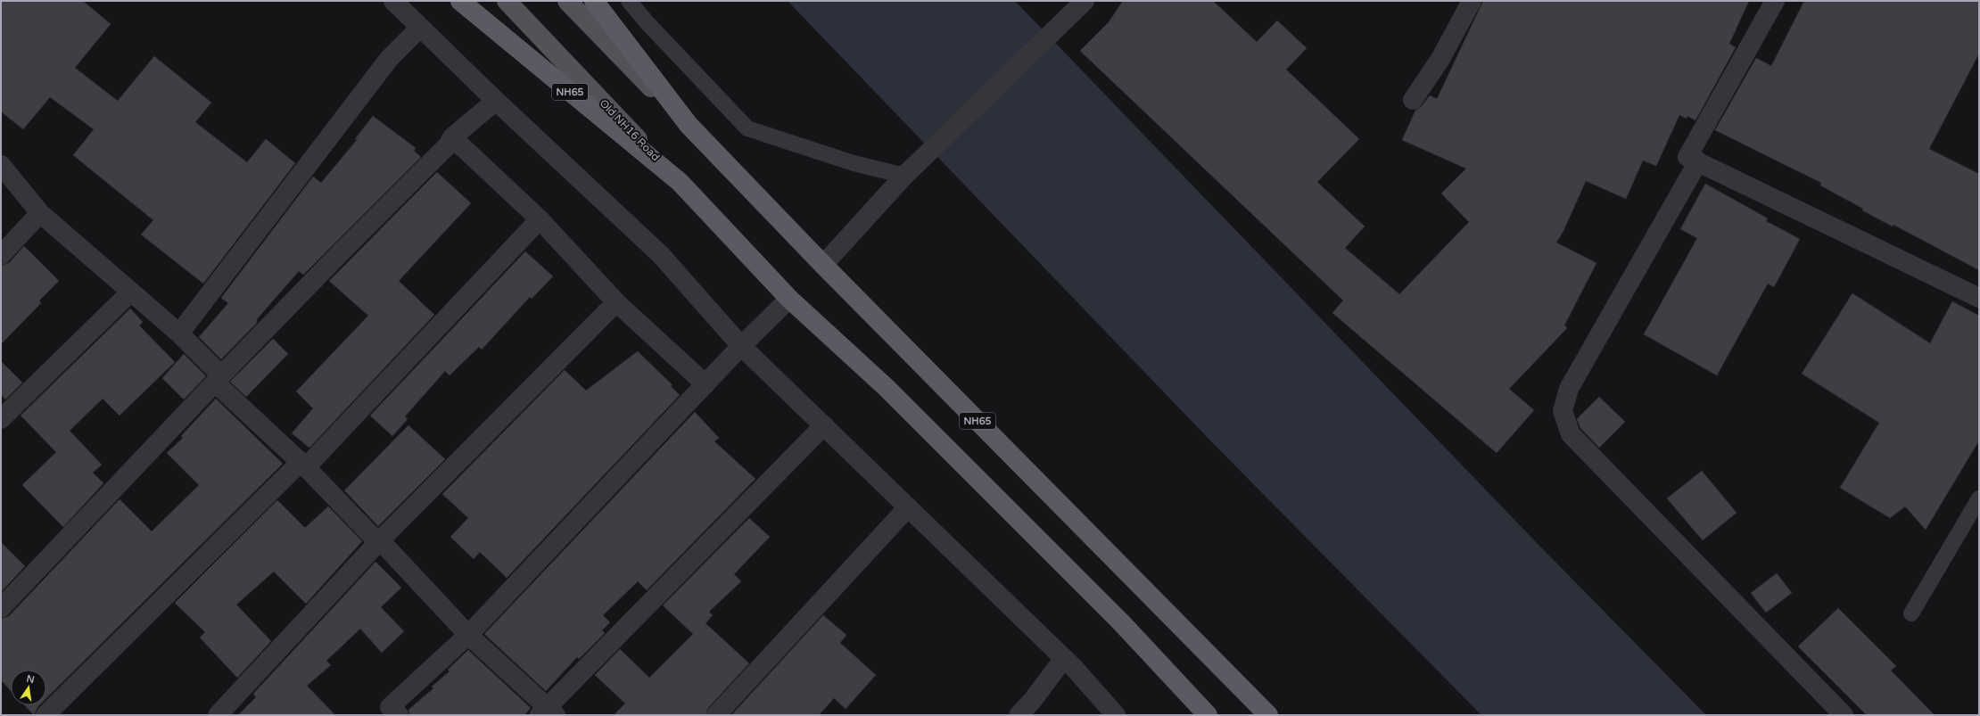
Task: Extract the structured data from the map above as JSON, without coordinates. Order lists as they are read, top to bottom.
{
  "streets": {
    "highway": ["NH65"],
    "main road": ["Old NH16 Road"]
  },
  "crossings": [
    ["NH65", "Old NH16 Road"]
  ],
  "north": "top"
}
